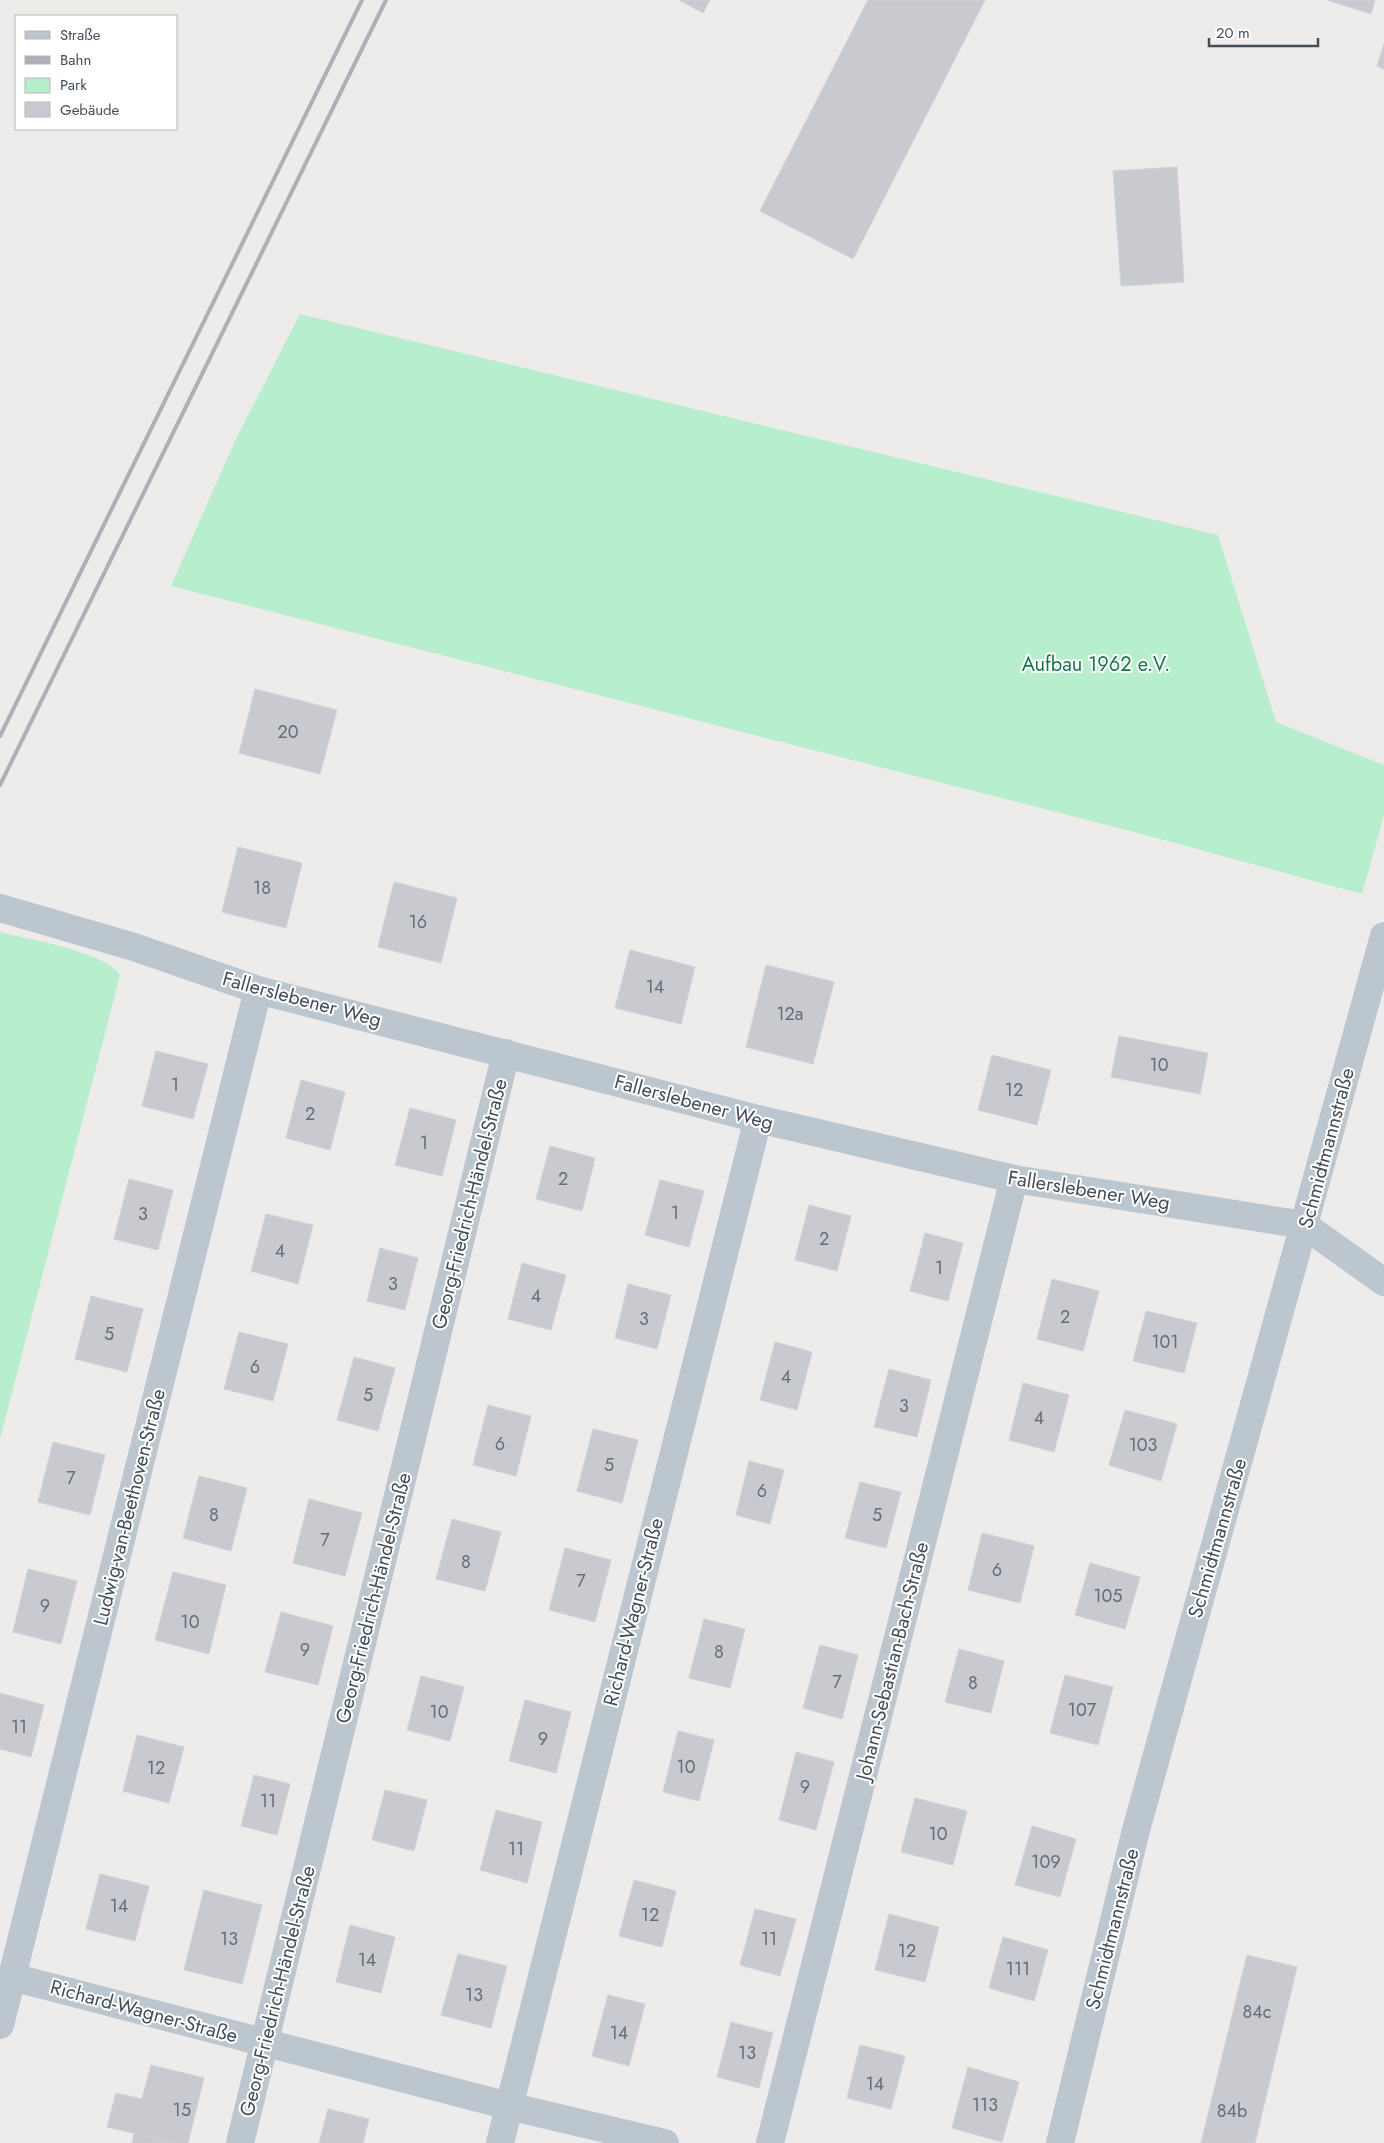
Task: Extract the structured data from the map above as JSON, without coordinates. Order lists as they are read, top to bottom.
{
  "streets": {
    "street": [
      "Fallerslebener Weg",
      "Schmidtmannstraße",
      "Georg-Friedrich-Händel-Straße",
      "Ludwig-van-Beethoven-Straße",
      "Richard-Wagner-Straße",
      "Johann-Sebastian-Bach-Straße"
    ]
  },
  "crossings": [
    ["Fallerslebener Weg", "Schmidtmannstraße"],
    ["Fallerslebener Weg", "Georg-Friedrich-Händel-Straße"],
    ["Fallerslebener Weg", "Ludwig-van-Beethoven-Straße"],
    ["Fallerslebener Weg", "Richard-Wagner-Straße"],
    ["Fallerslebener Weg", "Johann-Sebastian-Bach-Straße"],
    ["Georg-Friedrich-Händel-Straße", "Richard-Wagner-Straße"],
    ["Ludwig-van-Beethoven-Straße", "Richard-Wagner-Straße"]
  ],
  "parks": ["Aufbau 1962 e.V."],
  "house_numbers": [
    "20",
    "18",
    "16",
    "14",
    "12a",
    "10",
    "1",
    "12",
    "2",
    "1",
    "2",
    "1",
    "3",
    "2",
    "4",
    "1",
    "3",
    "4",
    "2",
    "3",
    "5",
    "101",
    "6",
    "4",
    "5",
    "3",
    "4",
    "6",
    "103",
    "5",
    "7",
    "6",
    "8",
    "5",
    "7",
    "8",
    "6",
    "7",
    "105",
    "9",
    "10",
    "9",
    "8",
    "7",
    "8",
    "107",
    "10",
    "11",
    "9",
    "10",
    "12",
    "9",
    "11",
    "10",
    "11",
    "109",
    "14",
    "12",
    "13",
    "11",
    "12",
    "14",
    "111",
    "13",
    "84c",
    "14",
    "13",
    "14",
    "113",
    "15",
    "84b"
  ],
  "legend": [
    "Straße",
    "Bahn",
    "Park",
    "Gebäude"
  ],
  "scale_bar": "20 m"
}
